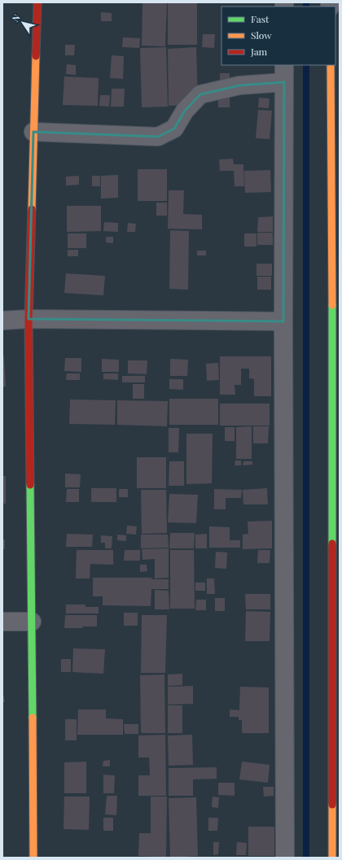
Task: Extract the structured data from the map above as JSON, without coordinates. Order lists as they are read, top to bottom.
{
  "legend": ["Fast", "Slow", "Jam"],
  "north": "top left"
}
